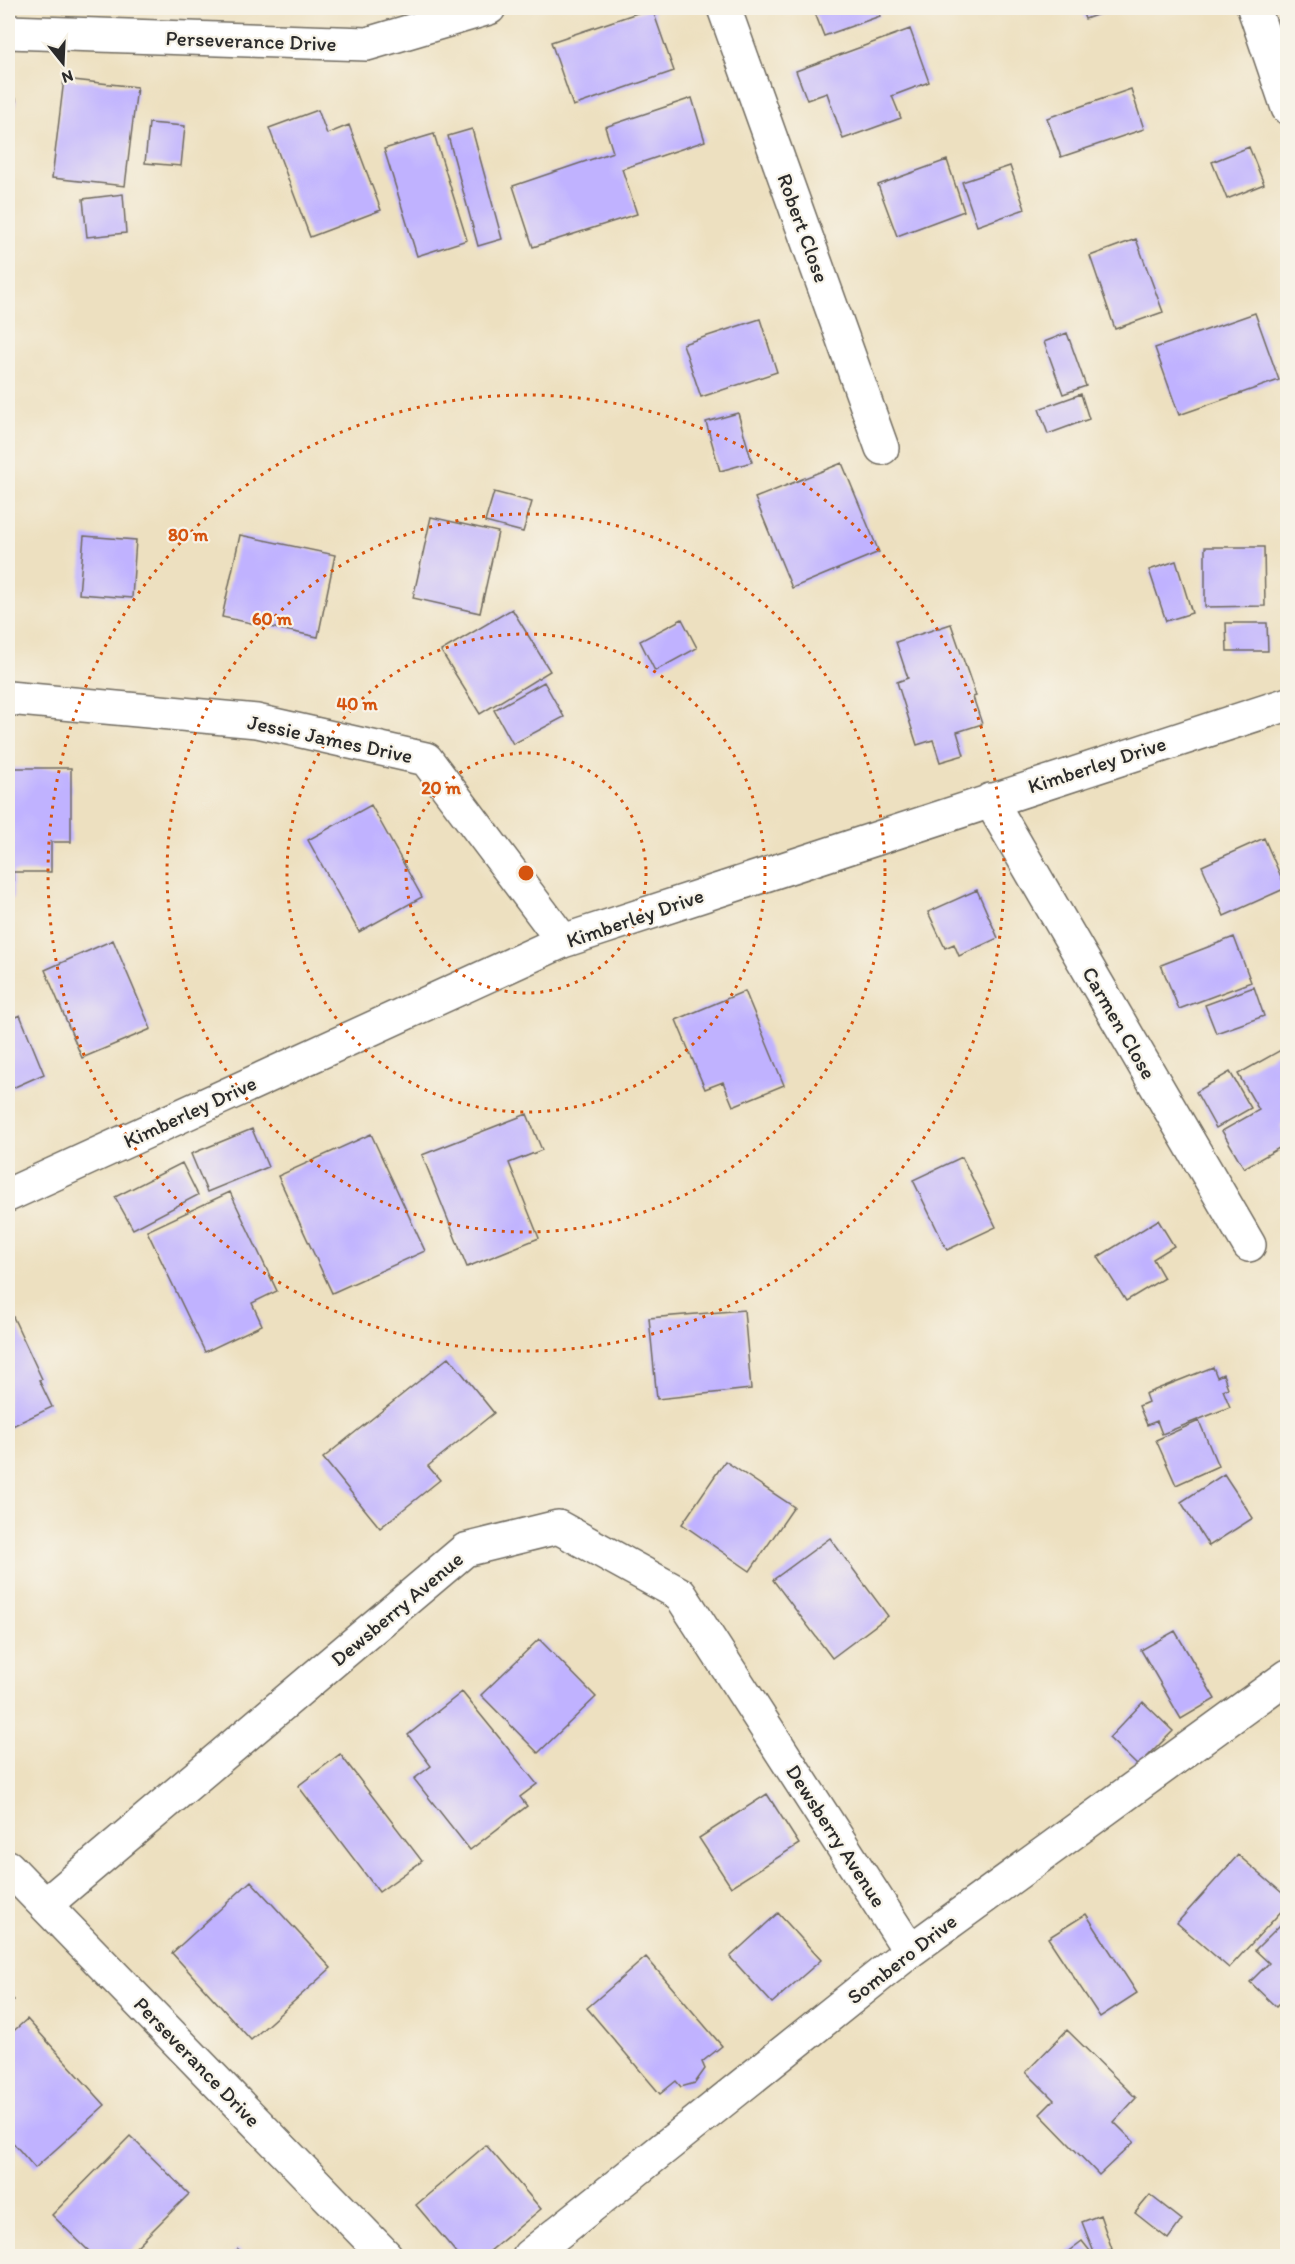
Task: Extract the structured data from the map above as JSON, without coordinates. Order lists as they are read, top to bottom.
{
  "streets": {
    "street": [
      "Perseverance Drive",
      "Robert Close",
      "Jessie James Drive",
      "Kimberley Drive",
      "Carmen Close",
      "Dewsberry Avenue",
      "Sombero Drive"
    ]
  },
  "crossings": [
    ["Perseverance Drive", "Dewsberry Avenue"],
    ["Jessie James Drive", "Kimberley Drive"],
    ["Kimberley Drive", "Carmen Close"],
    ["Dewsberry Avenue", "Sombero Drive"]
  ],
  "north": "bottom",
  "rings": [
    "80 m",
    "60 m",
    "40 m",
    "20 m"
  ]
}
